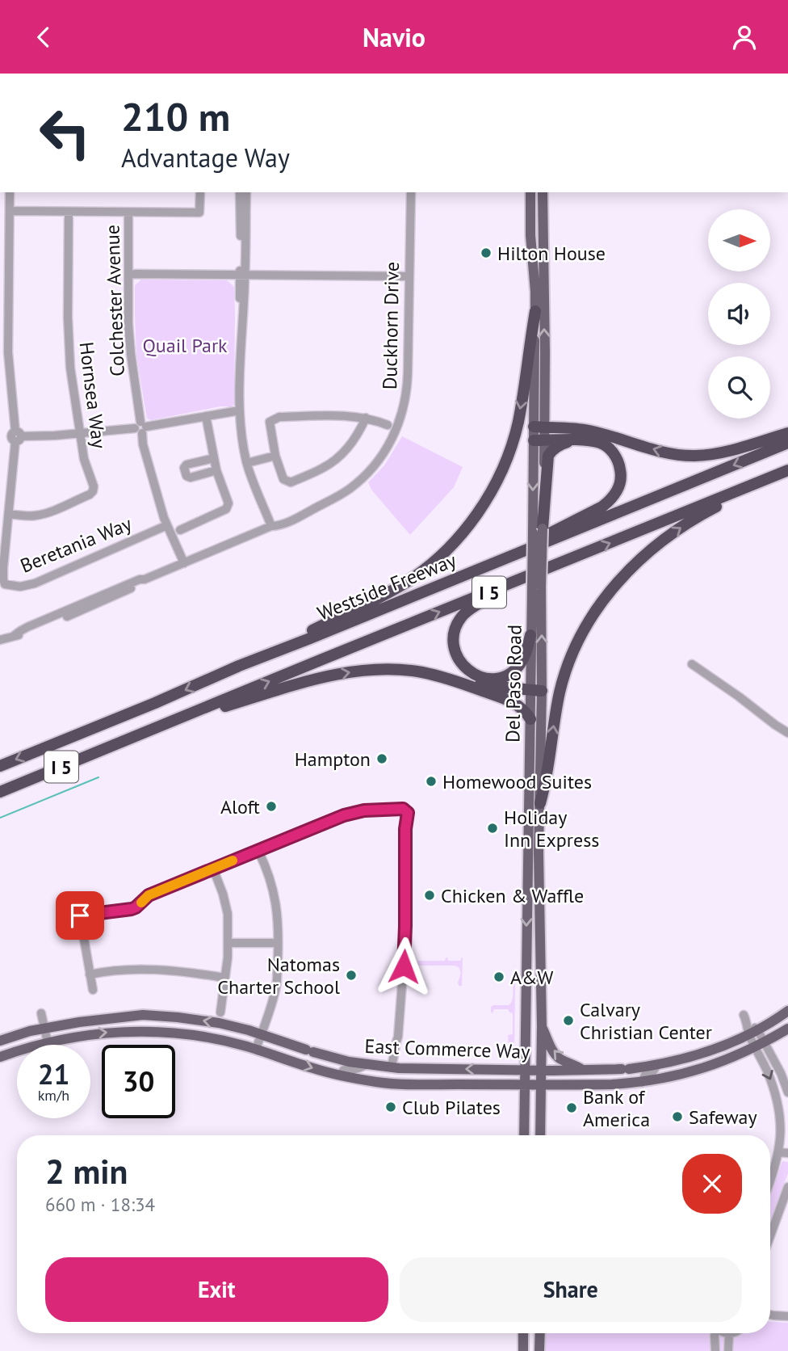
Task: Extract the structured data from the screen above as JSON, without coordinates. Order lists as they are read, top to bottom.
{
  "streets": {
    "highway": ["Westside Freeway", "I 5"],
    "main road": ["Del Paso Road", "East Commerce Way"],
    "street": [
      "Colchester Avenue",
      "Duckhorn Drive",
      "Hornsea Way",
      "Beretania Way"
    ]
  },
  "crossings": [
    ["Colchester Avenue", "Beretania Way"],
    ["Hornsea Way", "Beretania Way"],
    ["Del Paso Road", "East Commerce Way"]
  ],
  "parks": ["Quail Park"],
  "places": [
    "Hilton House",
    "Hampton",
    "Homewood Suites",
    "Aloft",
    "Holiday Inn Express",
    "Chicken & Waffle",
    "Natomas Charter School",
    "A&W",
    "Calvary Christian Center",
    "Club Pilates",
    "Bank of America",
    "Safeway"
  ],
  "north": "right",
  "page": {
    "header": "Navio",
    "turn": ["210 m", "Advantage Way"],
    "speed": "21 km/h",
    "limit": "30",
    "heading": ["2 min", "660 m · 18:34"],
    "buttons": ["Exit", "Share"]
  }
}
